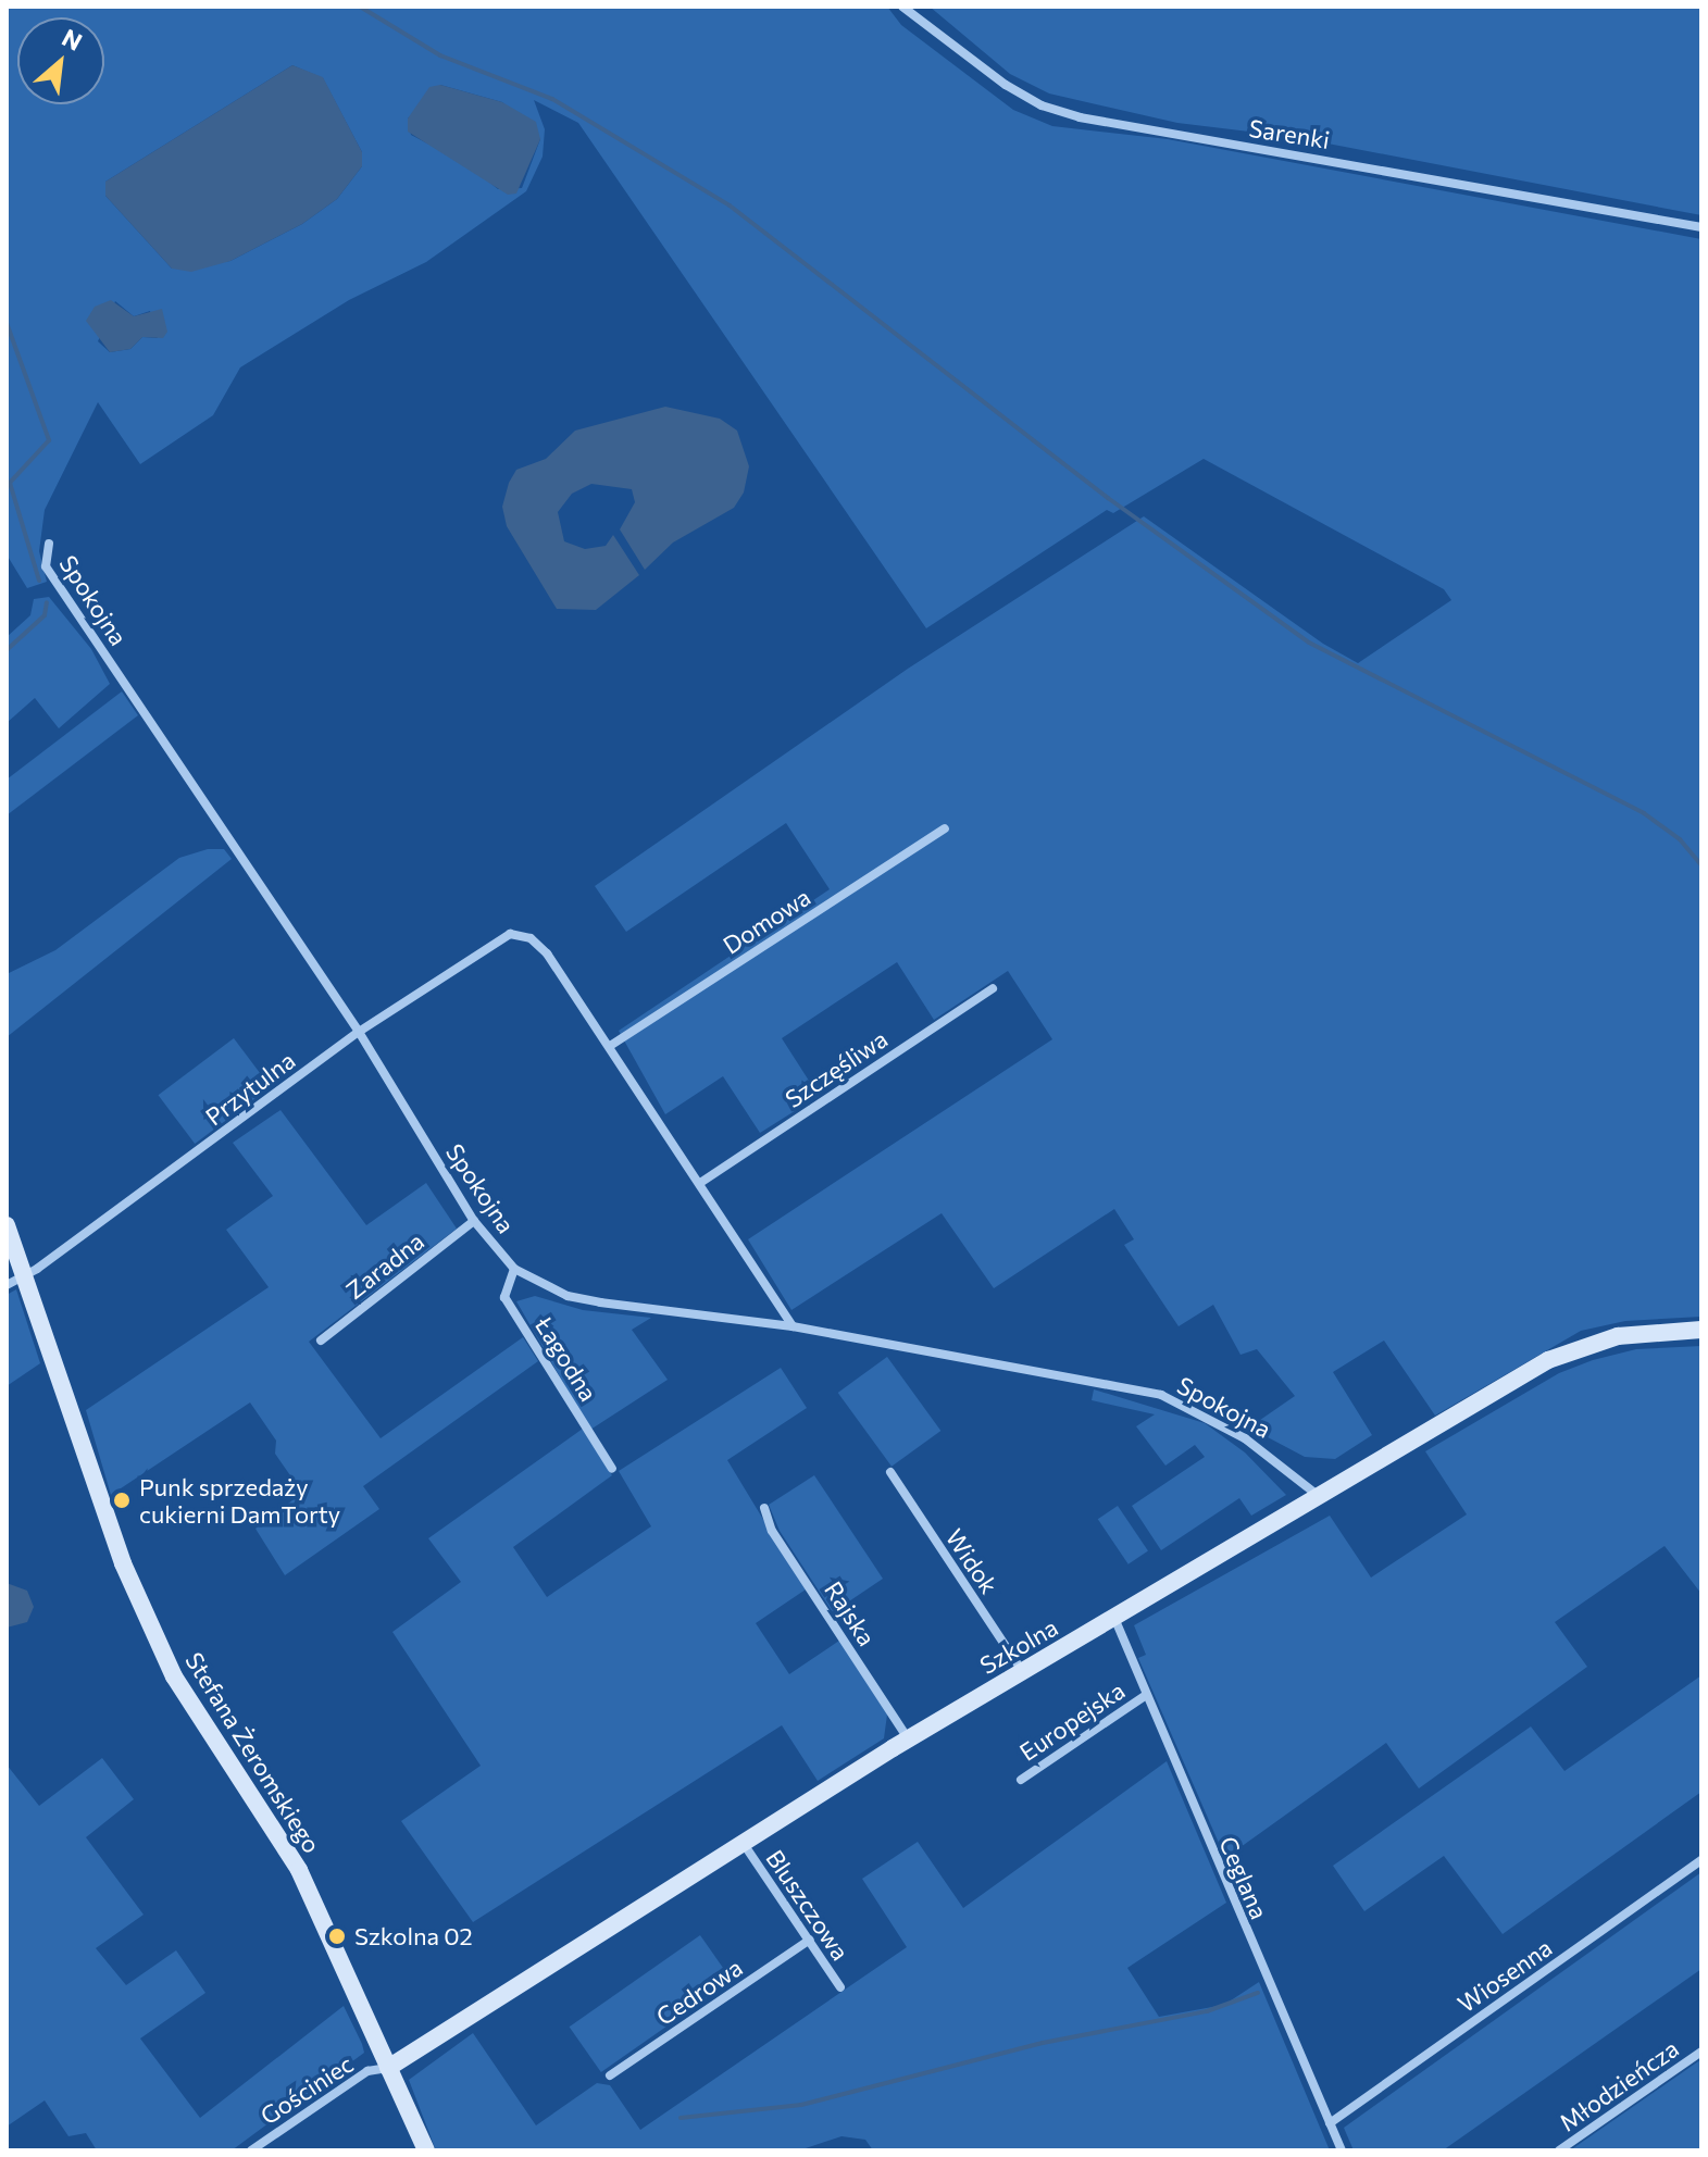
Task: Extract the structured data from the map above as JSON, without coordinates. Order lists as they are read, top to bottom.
{
  "streets": {
    "street": [
      "Sarenki",
      "Spokojna",
      "Domowa",
      "Szczęśliwa",
      "Przytulna",
      "Zaradna",
      "Łagodna",
      "Widok",
      "Rajska",
      "Szkolna",
      "Europejska",
      "Stefana Żeromskiego",
      "Ceglana",
      "Bluszczowa",
      "Wiosenna",
      "Cedrowa",
      "Młodzieńcza",
      "Gościniec"
    ]
  },
  "crossings": [
    ["Spokojna", "Przytulna"],
    ["Spokojna", "Zaradna"],
    ["Spokojna", "Łagodna"],
    ["Spokojna", "Szkolna"],
    ["Domowa", "Przytulna"],
    ["Przytulna", "Stefana Żeromskiego"],
    ["Widok", "Szkolna"],
    ["Rajska", "Szkolna"],
    ["Szkolna", "Stefana Żeromskiego"],
    ["Szkolna", "Ceglana"],
    ["Szkolna", "Bluszczowa"],
    ["Szkolna", "Gościniec"],
    ["Europejska", "Ceglana"],
    ["Stefana Żeromskiego", "Gościniec"],
    ["Ceglana", "Wiosenna"],
    ["Bluszczowa", "Cedrowa"]
  ],
  "places": ["Punk sprzedaży cukierni DamTorty", "Szkolna 02"],
  "north": "top right"
}
